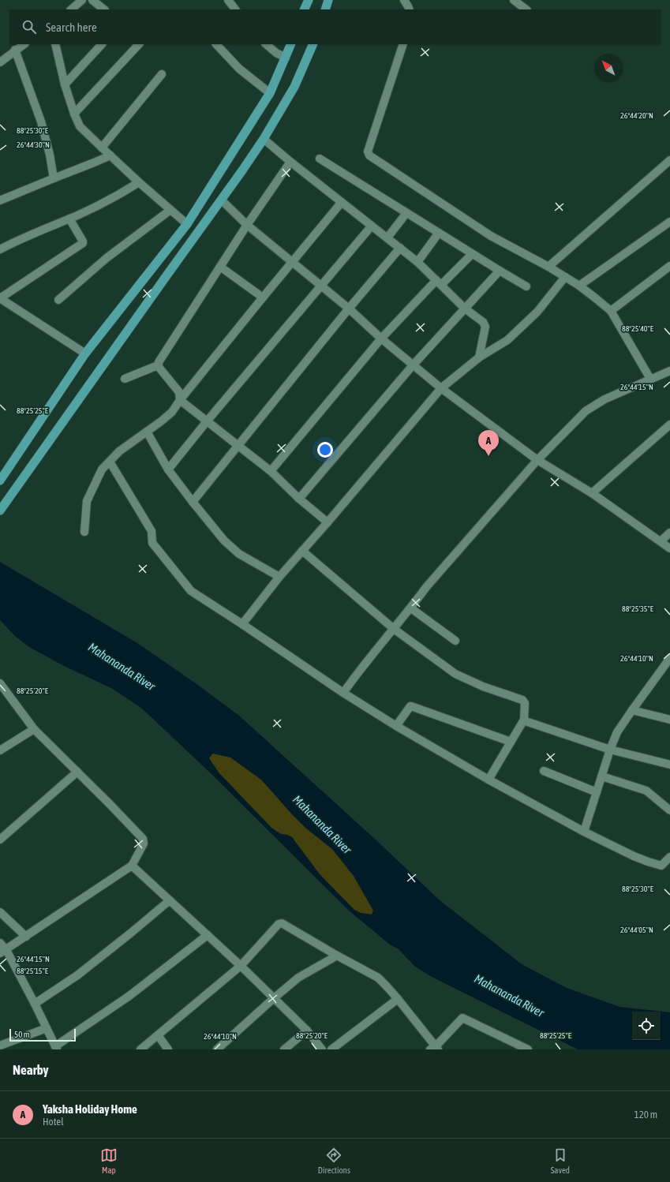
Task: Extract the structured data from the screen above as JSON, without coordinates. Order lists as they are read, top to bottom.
{
  "water": ["Mahananda River"],
  "scale_bar": "50 m",
  "north": "top left",
  "page": {
    "search": "Search here",
    "pins": "A",
    "scale": "50 m",
    "heading": "Nearby",
    "list": [
      {
        "mark": "A",
        "name": "Yaksha Holiday Home",
        "note": "Hotel",
        "value": "120 m"
      }
    ],
    "nav": ["Map", "Directions", "Saved"]
  },
  "coordinates": [
    "26°44'20\"N",
    "88°25'30\"E",
    "26°44'30\"N",
    "88°25'40\"E",
    "26°44'15\"N",
    "88°25'25\"E",
    "88°25'35\"E",
    "26°44'10\"N",
    "88°25'20\"E",
    "26°44'05\"N",
    "88°25'15\"E"
  ]
}
